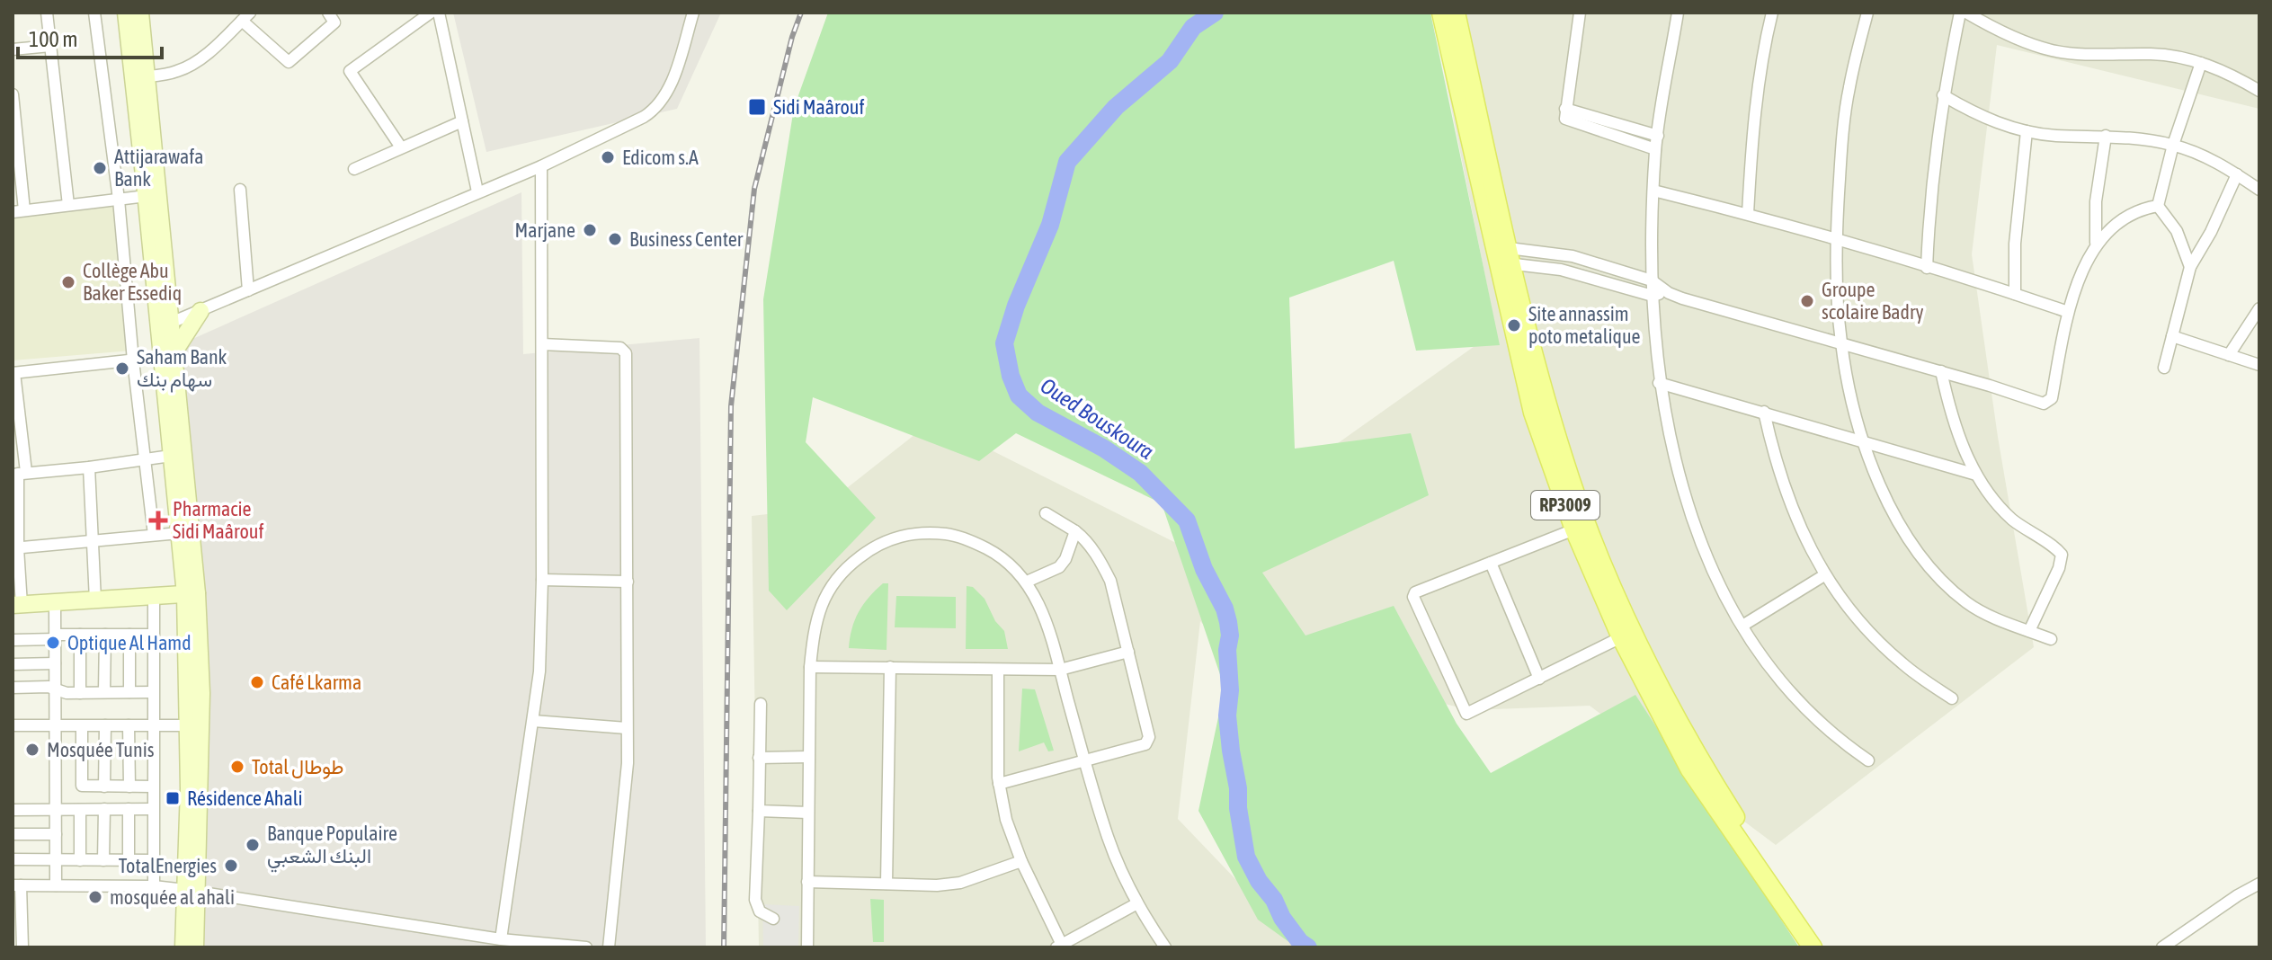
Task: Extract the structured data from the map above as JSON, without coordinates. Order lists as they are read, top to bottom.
{
  "streets": {
    "main road": ["RP3009"]
  },
  "water": ["Oued Bouskoura"],
  "places": {
    "transit": ["Sidi Maârouf", "Résidence Ahali"],
    "other": [
      "Edicom s.A",
      "Attijarawafa Bank",
      "Marjane",
      "Business Center",
      "Collège Abu Baker Essediq",
      "Groupe scolaire Badry",
      "Site annassim poto metalique",
      "Saham Bank سهام بنك",
      "Optique Al Hamd",
      "Café Lkarma",
      "Mosquée Tunis",
      "Total طوطال",
      "Banque Populaire البنك الشعبي",
      "TotalEnergies",
      "mosquée al ahali"
    ],
    "health": ["Pharmacie Sidi Maârouf"]
  },
  "scale_bar": "100 m"
}
